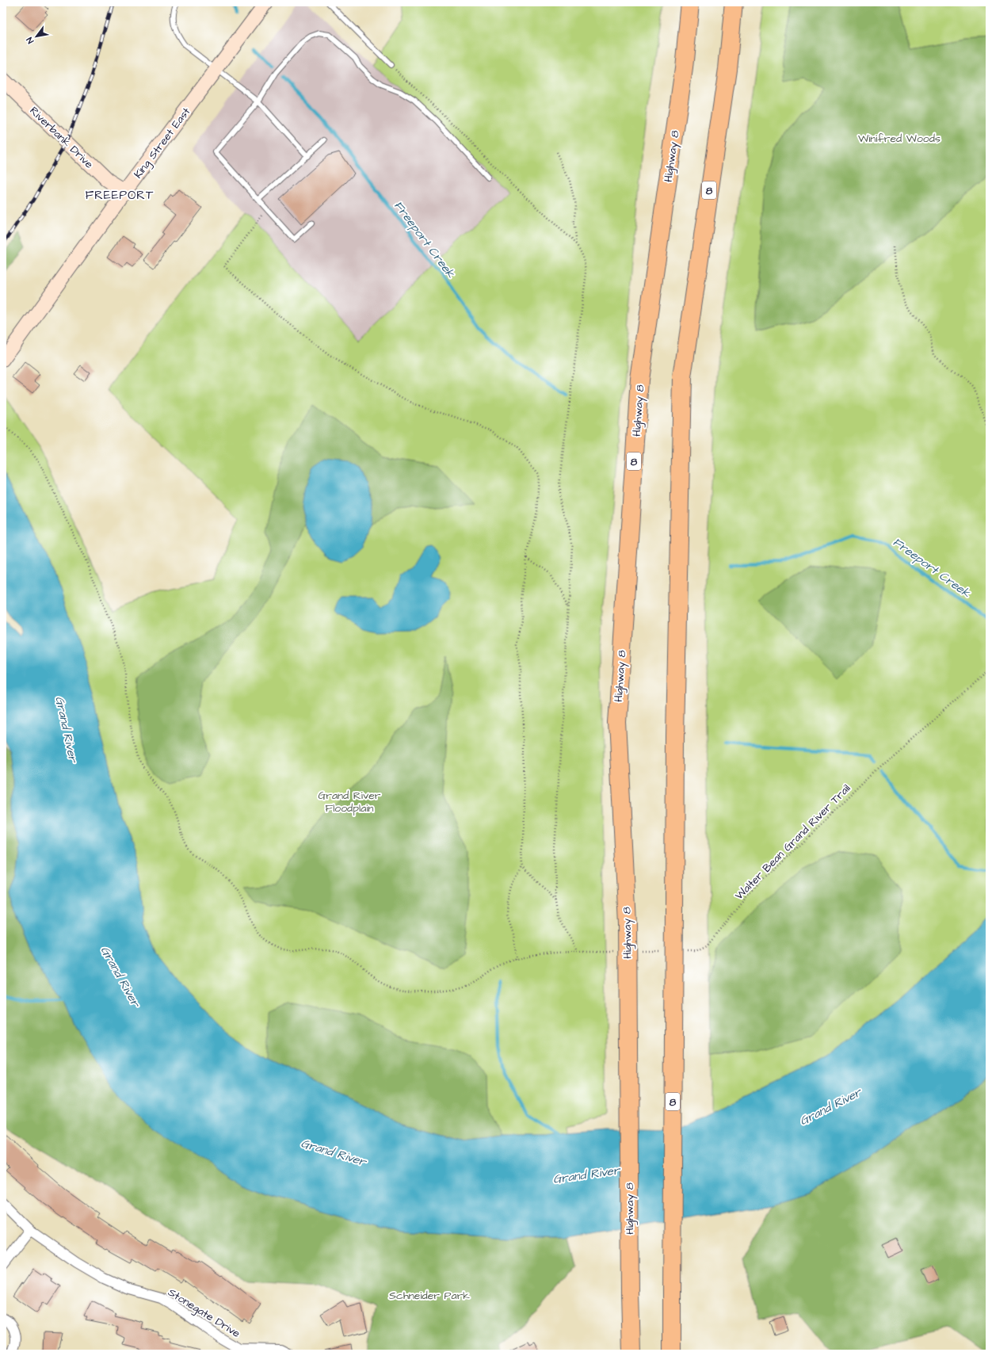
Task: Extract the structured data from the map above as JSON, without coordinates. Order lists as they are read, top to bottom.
{
  "streets": {
    "highway": ["Highway 8", "8"],
    "main road": ["Riverbank Drive", "King Street East"],
    "street": ["Stonegate Drive"],
    "path": ["Walter Bean Grand River Trail"]
  },
  "crossings": [
    ["Riverbank Drive", "King Street East"]
  ],
  "districts": ["FREEPORT"],
  "water": ["Freeport Creek", "Grand River"],
  "parks": ["Winifred Woods", "Grand River Floodplain", "Schneider Park"],
  "north": "bottom left"
}
